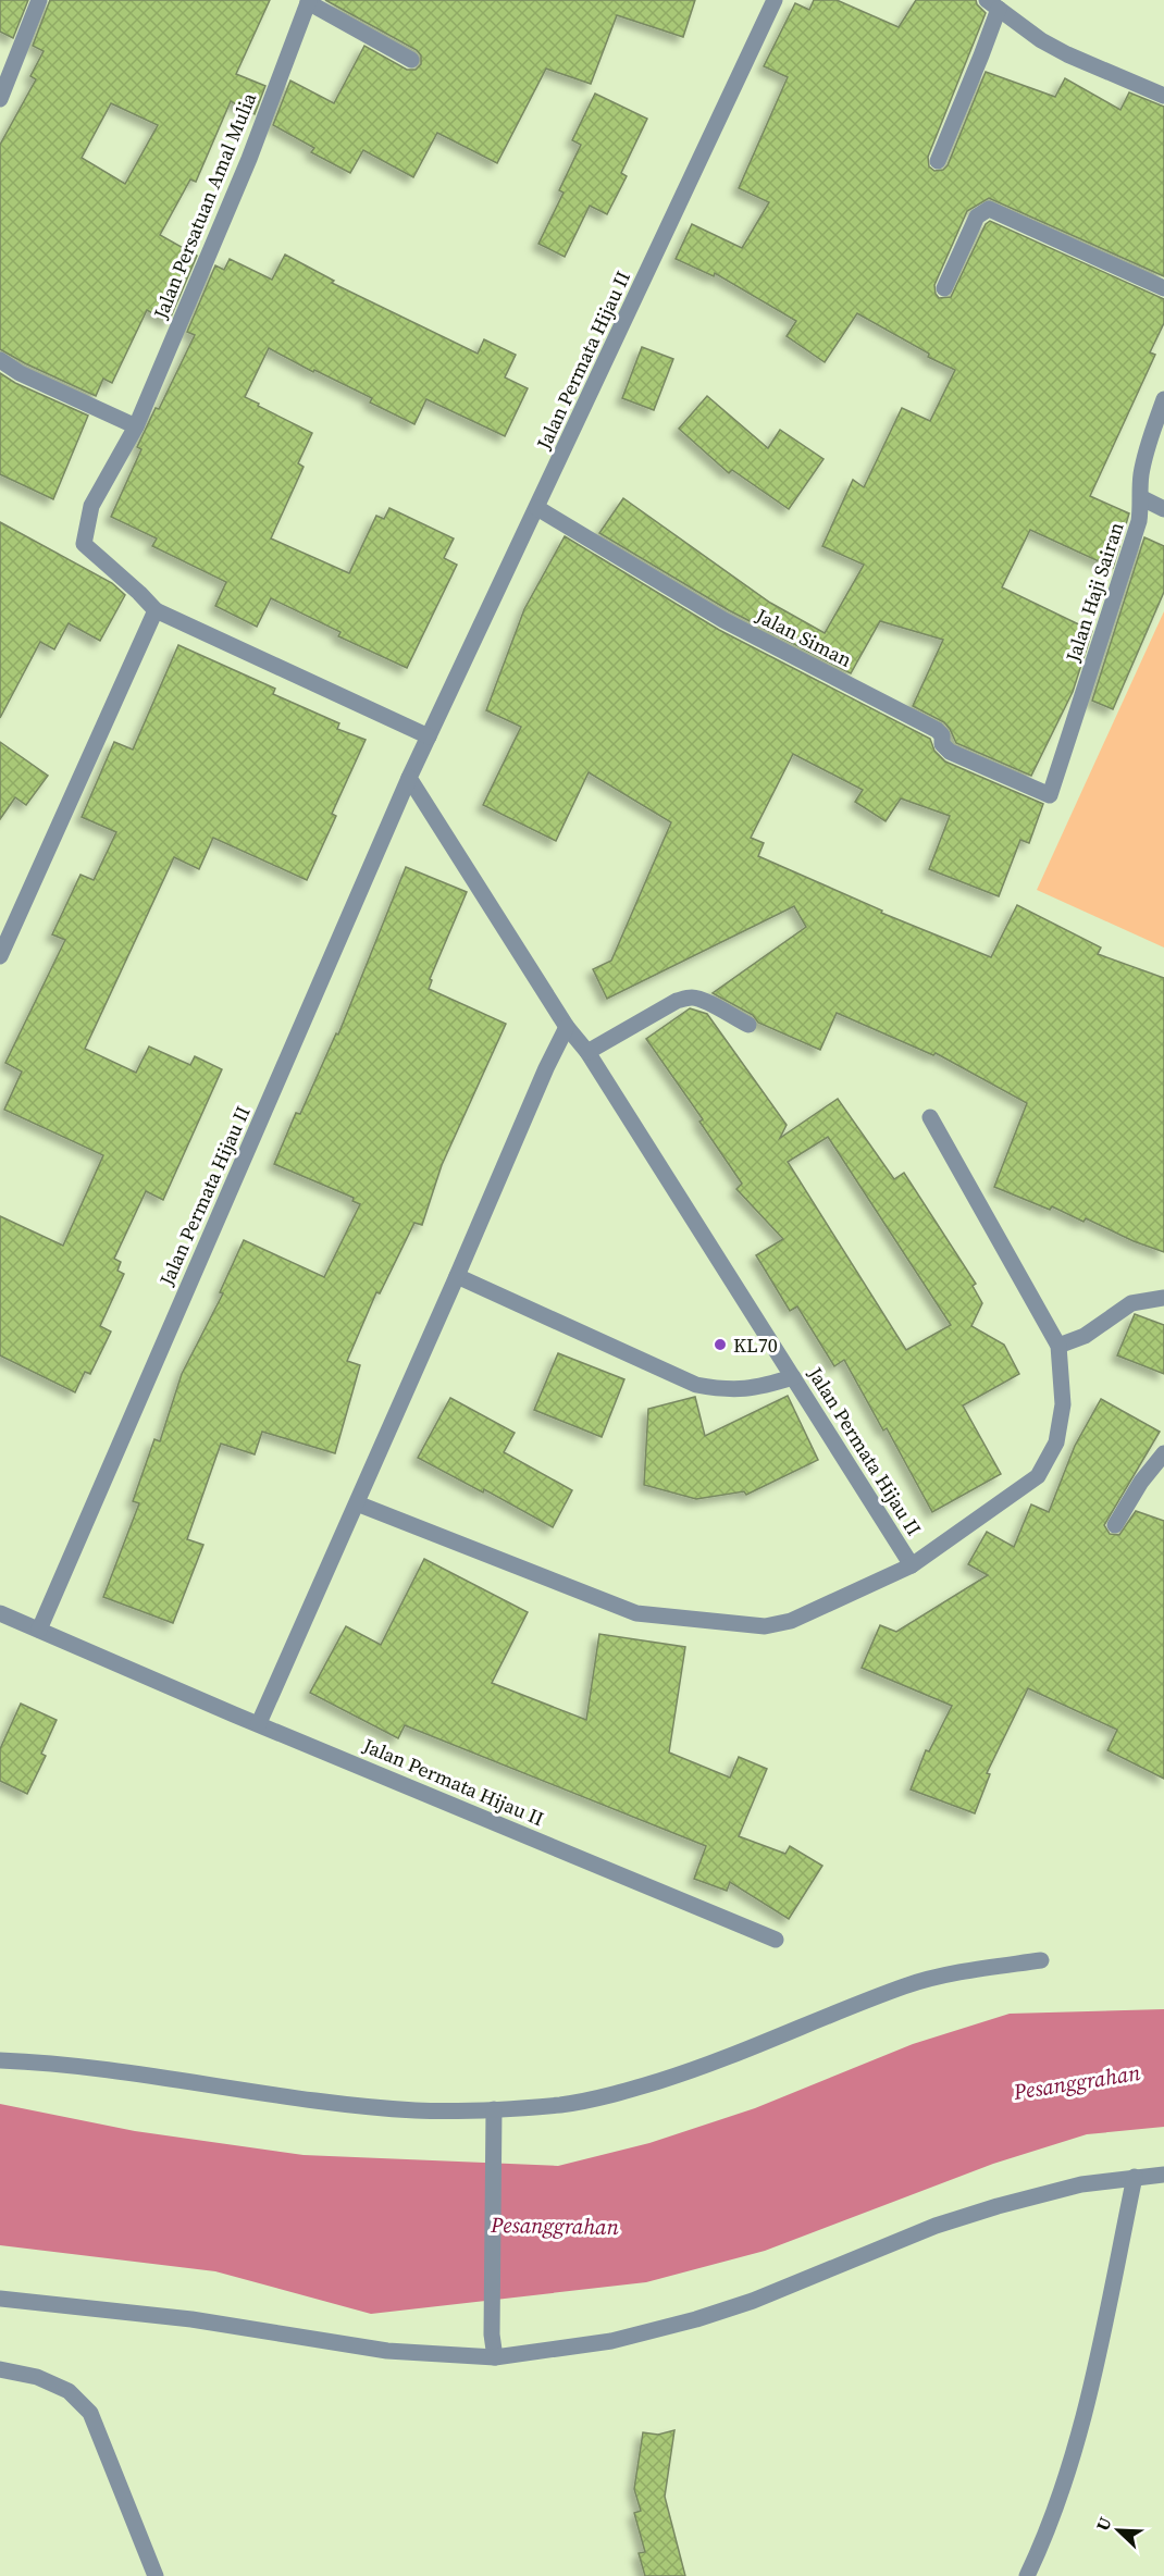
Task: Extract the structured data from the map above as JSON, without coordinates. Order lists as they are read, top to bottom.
{
  "streets": {
    "street": [
      "Jalan Persatuan Amal Mulia",
      "Jalan Permata Hijau II",
      "Jalan Haji Sairan",
      "Jalan Siman"
    ]
  },
  "crossings": [
    ["Jalan Permata Hijau II", "Jalan Siman"],
    ["Jalan Haji Sairan", "Jalan Siman"]
  ],
  "water": ["Pesanggrahan"],
  "places": ["KL70"],
  "north": "top left"
}
